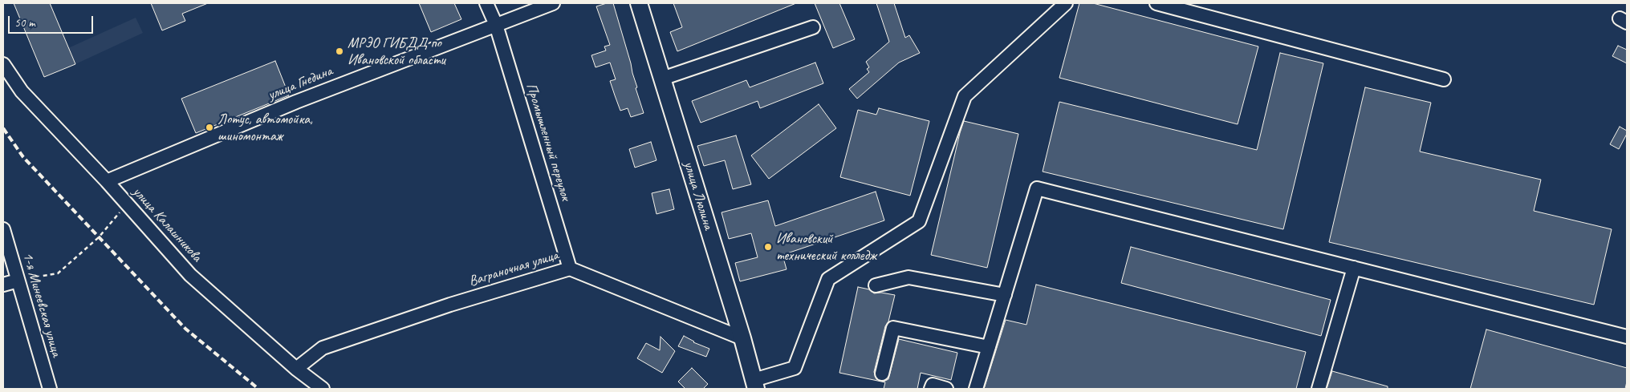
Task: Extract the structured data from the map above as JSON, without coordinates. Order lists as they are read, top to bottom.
{
  "streets": {
    "main road": ["улица Люлина"],
    "street": [
      "улица Гнедина",
      "Промышленный переулок",
      "улица Калашникова",
      "Ваграночная улица",
      "1-я Минеевская улица"
    ]
  },
  "crossings": [
    ["улица Гнедина", "Промышленный переулок"],
    ["улица Гнедина", "улица Калашникова"],
    ["Промышленный переулок", "Ваграночная улица"],
    ["улица Люлина", "Ваграночная улица"],
    ["улица Калашникова", "Ваграночная улица"]
  ],
  "places": ["МРЭО ГИБДД по Ивановской области", "Лотус, автомойка, шиномонтаж", "Ивановский технический колледж"],
  "scale_bar": "50 m"
}
